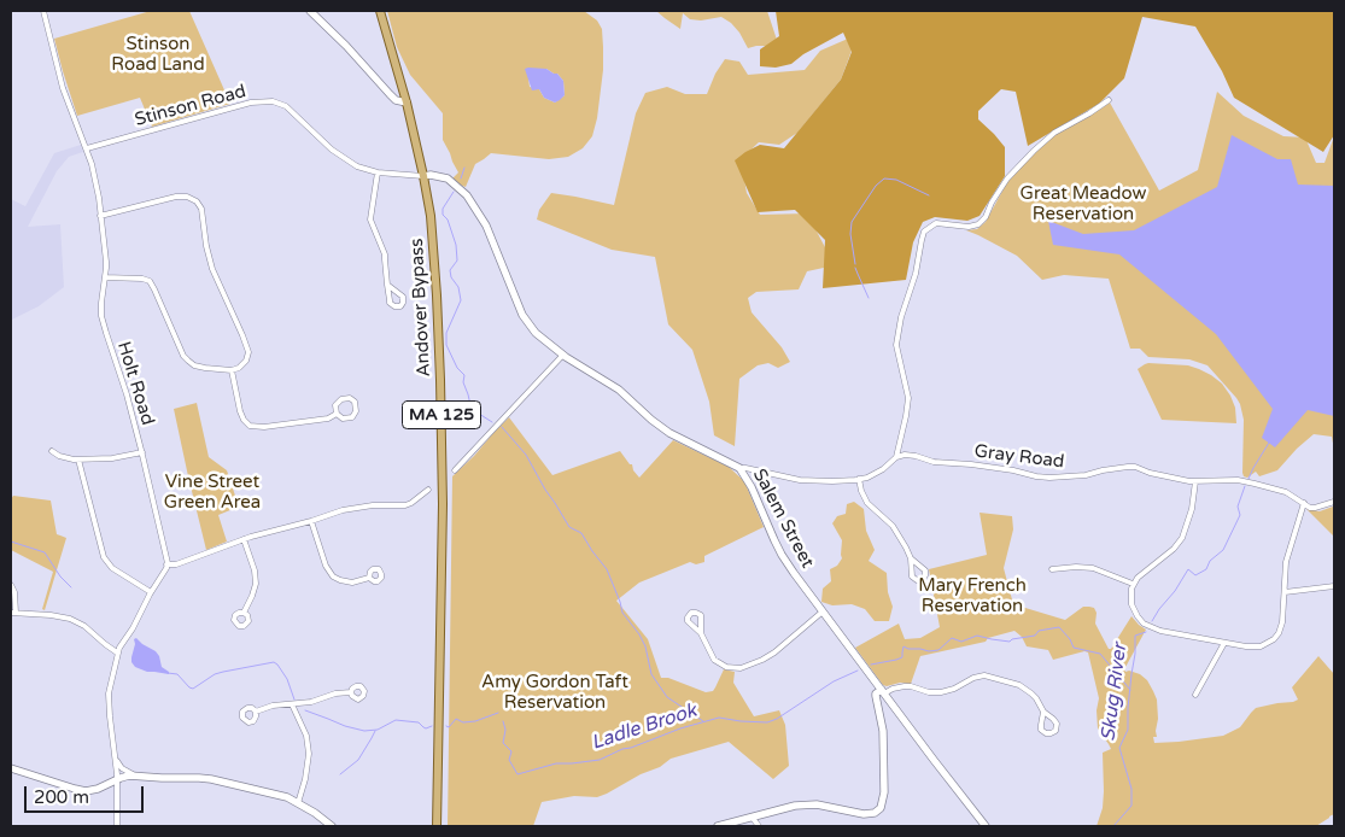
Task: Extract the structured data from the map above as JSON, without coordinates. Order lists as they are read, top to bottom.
{
  "streets": {
    "main road": ["Andover Bypass", "MA 125"],
    "street": [
      "Stinson Road",
      "Holt Road",
      "Gray Road",
      "Salem Street"
    ]
  },
  "crossings": [
    ["Stinson Road", "Andover Bypass"],
    ["Stinson Road", "Holt Road"],
    ["Stinson Road", "Salem Street"],
    ["Andover Bypass", "Salem Street"]
  ],
  "water": ["Skug River", "Ladle Brook"],
  "parks": [
    "Stinson Road Land",
    "Great Meadow Reservation",
    "Vine Street Green Area",
    "Mary French Reservation",
    "Amy Gordon Taft Reservation"
  ],
  "scale_bar": "200 m"
}
